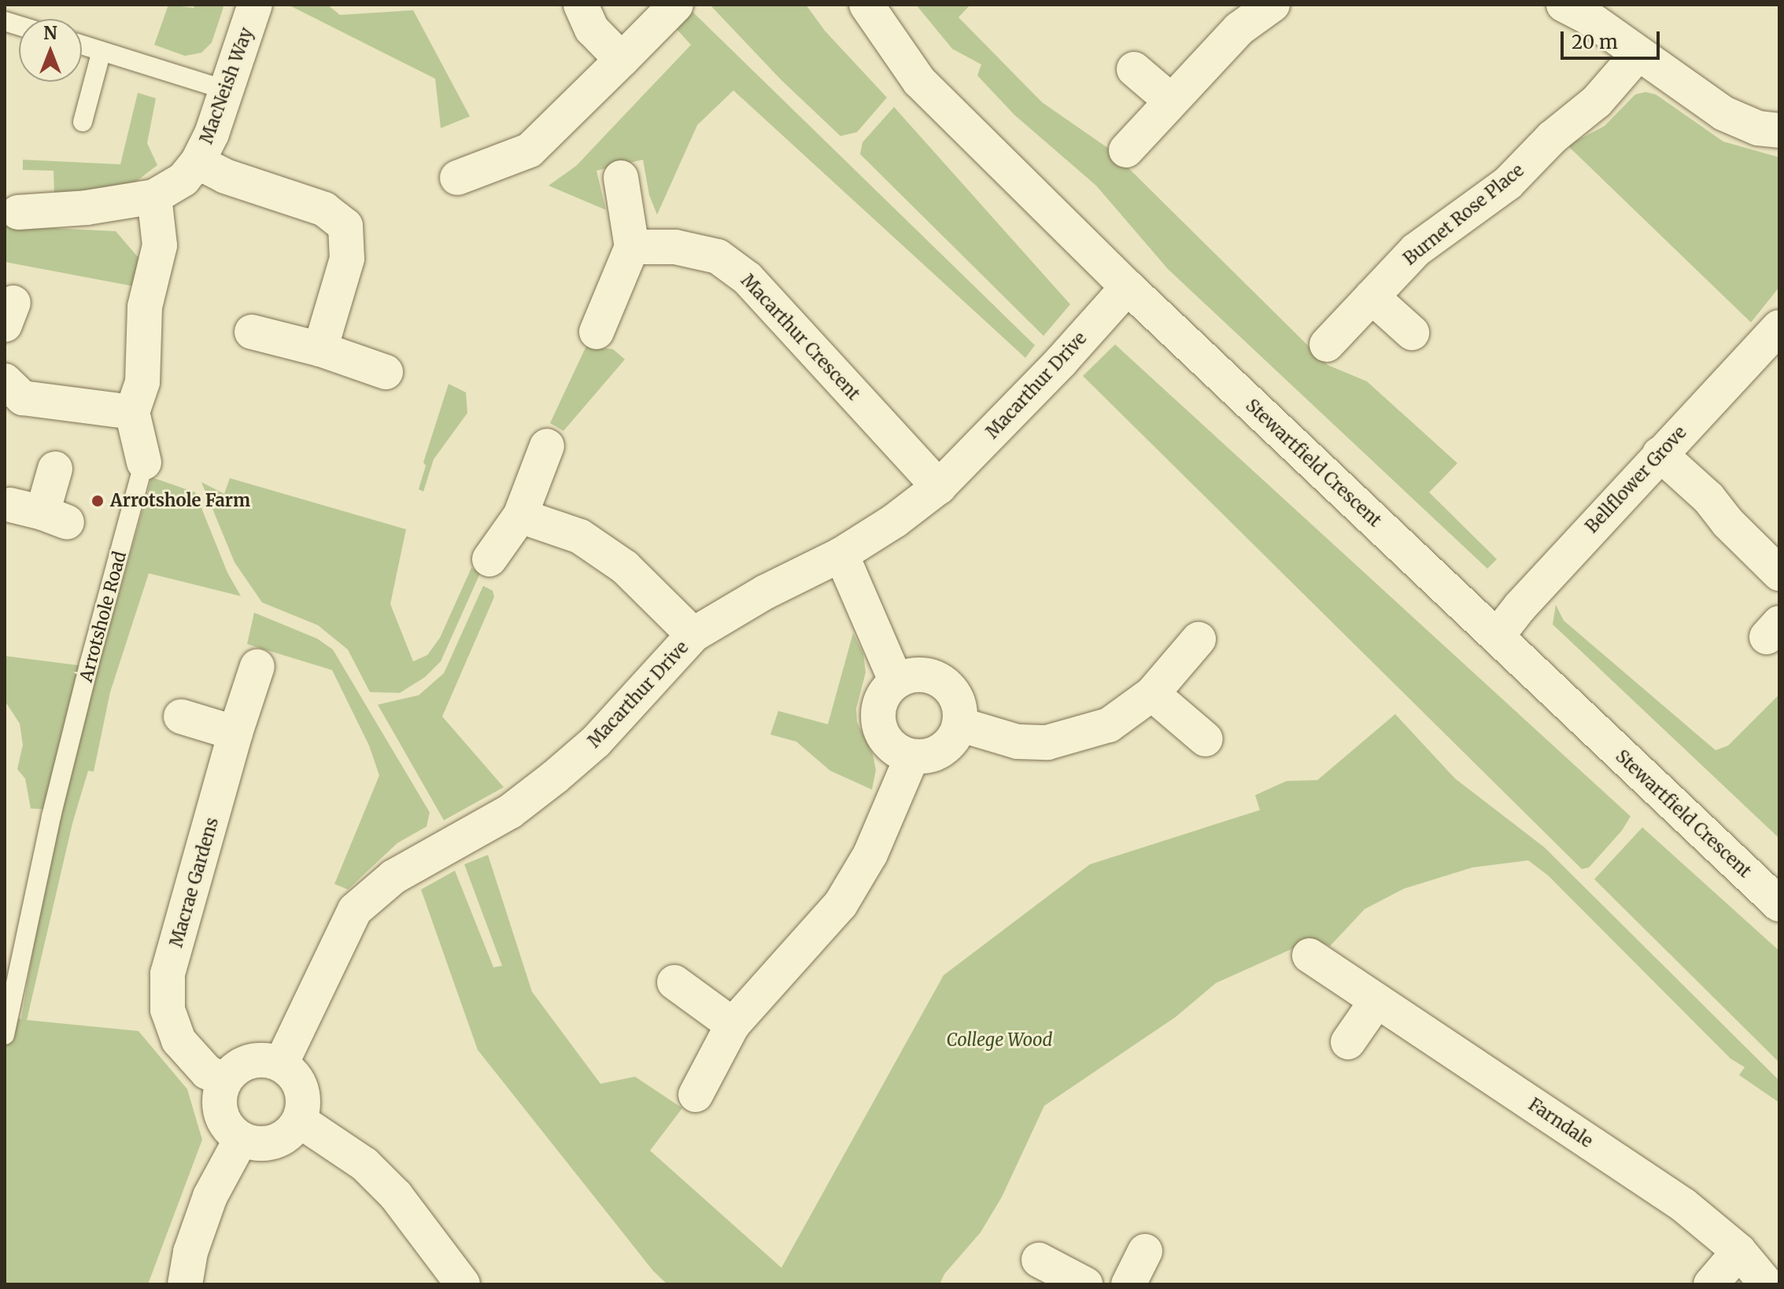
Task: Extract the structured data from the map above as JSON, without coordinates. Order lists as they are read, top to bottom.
{
  "streets": {
    "street": [
      "MacNeish Way",
      "Burnet Rose Place",
      "Macarthur Crescent",
      "Macarthur Drive",
      "Stewartfield Crescent",
      "Bellflower Grove",
      "Arrotshole Road",
      "Macrae Gardens",
      "Farndale"
    ]
  },
  "crossings": [
    ["Macarthur Crescent", "Macarthur Drive"],
    ["Macarthur Drive", "Stewartfield Crescent"],
    ["Macarthur Drive", "Macrae Gardens"],
    ["Stewartfield Crescent", "Bellflower Grove"]
  ],
  "parks": ["College Wood"],
  "places": ["Arrotshole Farm"],
  "scale_bar": "20 m",
  "north": "top"
}
